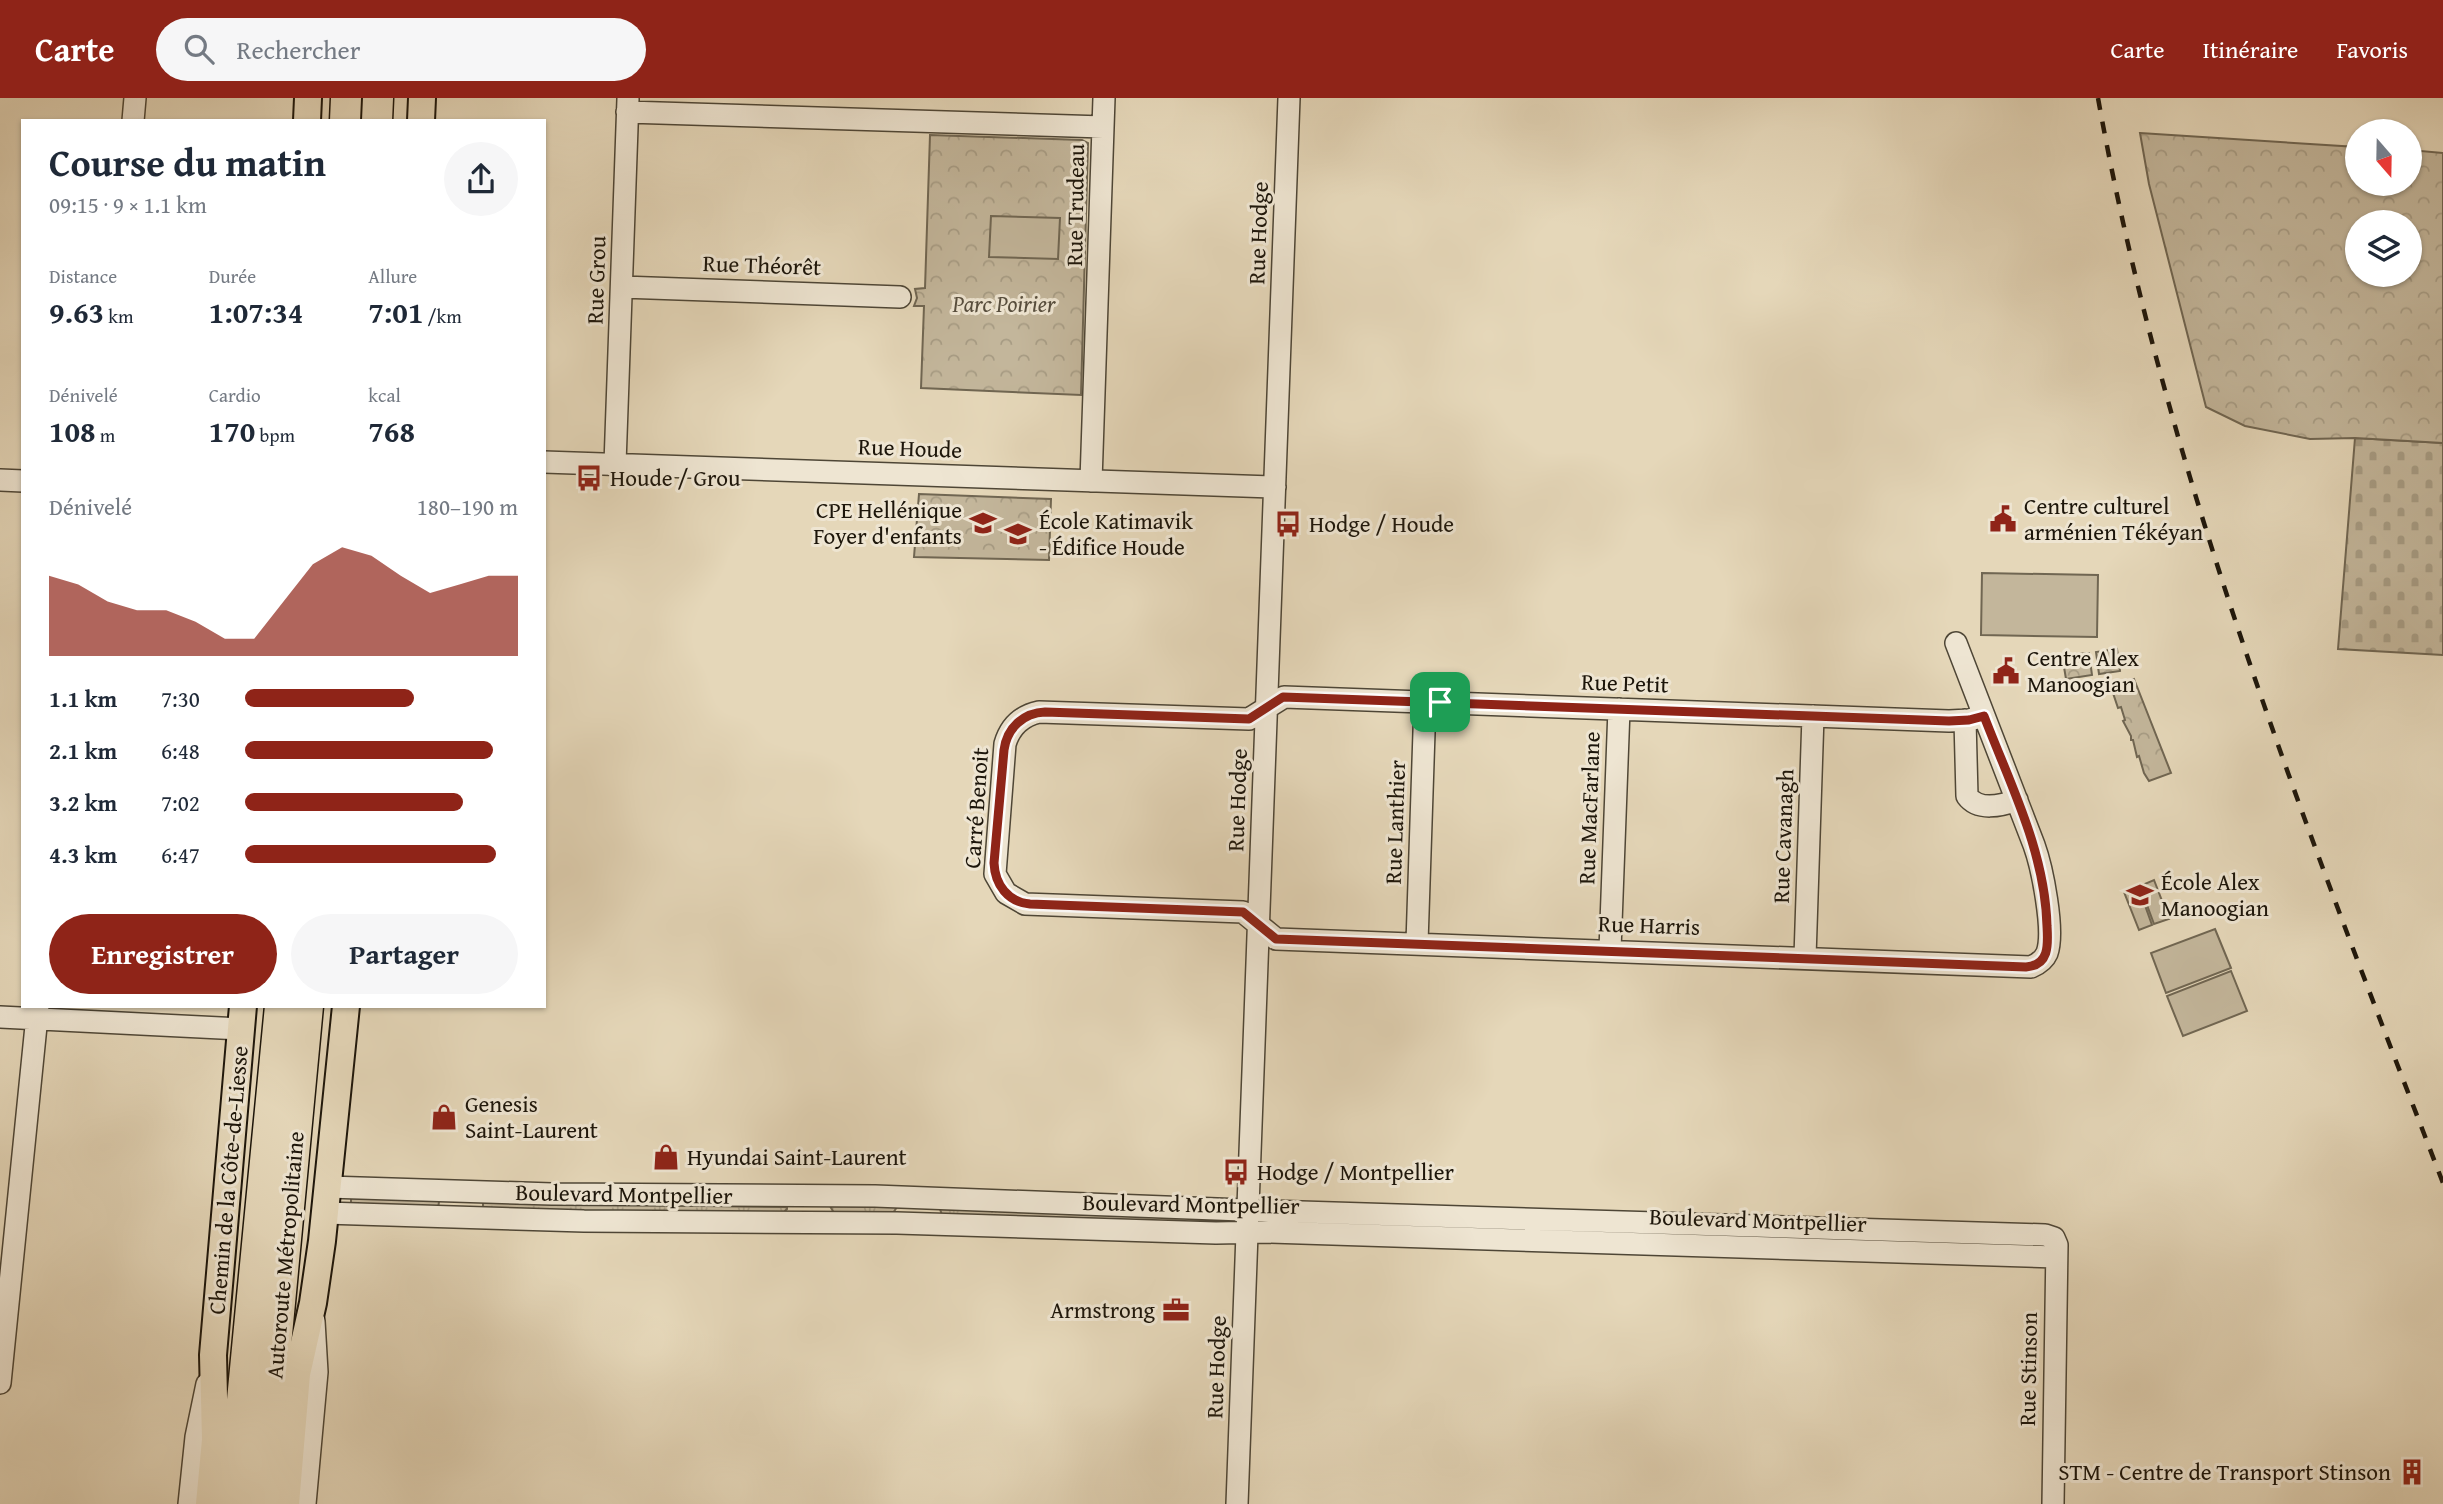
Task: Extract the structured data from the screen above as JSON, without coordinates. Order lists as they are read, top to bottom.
{
  "streets": {
    "highway": ["Autoroute Métropolitaine"],
    "main road": ["Chemin de la Côte-de-Liesse"],
    "street": [
      "Rue Trudeau",
      "Rue Hodge",
      "Rue Théorêt",
      "Rue Grou",
      "Rue Houde",
      "Rue Petit",
      "Carré Benoit",
      "Rue MacFarlane",
      "Rue Lanthier",
      "Rue Cavanagh",
      "Rue Harris",
      "Boulevard Montpellier",
      "Rue Stinson"
    ]
  },
  "crossings": [
    ["Rue Trudeau", "Rue Houde"],
    ["Rue Hodge", "Rue Houde"],
    ["Rue Hodge", "Rue Petit"],
    ["Rue Hodge", "Carré Benoit"],
    ["Rue Hodge", "Rue Harris"],
    ["Rue Hodge", "Boulevard Montpellier"],
    ["Rue Théorêt", "Rue Grou"],
    ["Rue Grou", "Rue Houde"],
    ["Rue Petit", "Carré Benoit"],
    ["Rue Petit", "Rue MacFarlane"],
    ["Rue Petit", "Rue Lanthier"],
    ["Rue Petit", "Rue Cavanagh"],
    ["Carré Benoit", "Rue Harris"],
    ["Rue MacFarlane", "Rue Harris"],
    ["Rue Lanthier", "Rue Harris"],
    ["Rue Cavanagh", "Rue Harris"],
    ["Boulevard Montpellier", "Rue Stinson"]
  ],
  "parks": ["Parc Poirier"],
  "places": {
    "bus stop": ["Houde / Grou", "Hodge / Houde", "Hodge / Montpellier"],
    "public building": ["Centre culturel arménien Tékéyan", "Centre Alex Manoogian"],
    "school or university": ["CPE Hellénique Foyer d'enfants", "École Katimavik - Édifice Houde", "École Alex Manoogian"],
    "shop": ["Genesis Saint-Laurent", "Hyundai Saint-Laurent"],
    "office": ["Armstrong"],
    "building": ["STM - Centre de Transport Stinson"]
  },
  "north": "bottom",
  "page": {
    "header": "Carte",
    "search": "Rechercher",
    "nav": ["Carte", "Itinéraire", "Favoris"],
    "heading": ["Course du matin", "09:15 · 9 × 1.1 km"],
    "stats": [
      ["Distance", "9.63 km"],
      ["Durée", "1:07:34"],
      ["Allure", "7:01 /km"],
      ["Dénivelé", "108 m"],
      ["Cardio", "170 bpm"],
      ["kcal", "768"]
    ],
    "chart": ["Dénivelé", "180–190 m"],
    "list": [
      {
        "name": "1.1 km",
        "note": "7:30"
      },
      {
        "name": "2.1 km",
        "note": "6:48"
      },
      {
        "name": "3.2 km",
        "note": "7:02"
      },
      {
        "name": "4.3 km",
        "note": "6:47"
      }
    ],
    "buttons": ["Enregistrer", "Partager"]
  }
}
